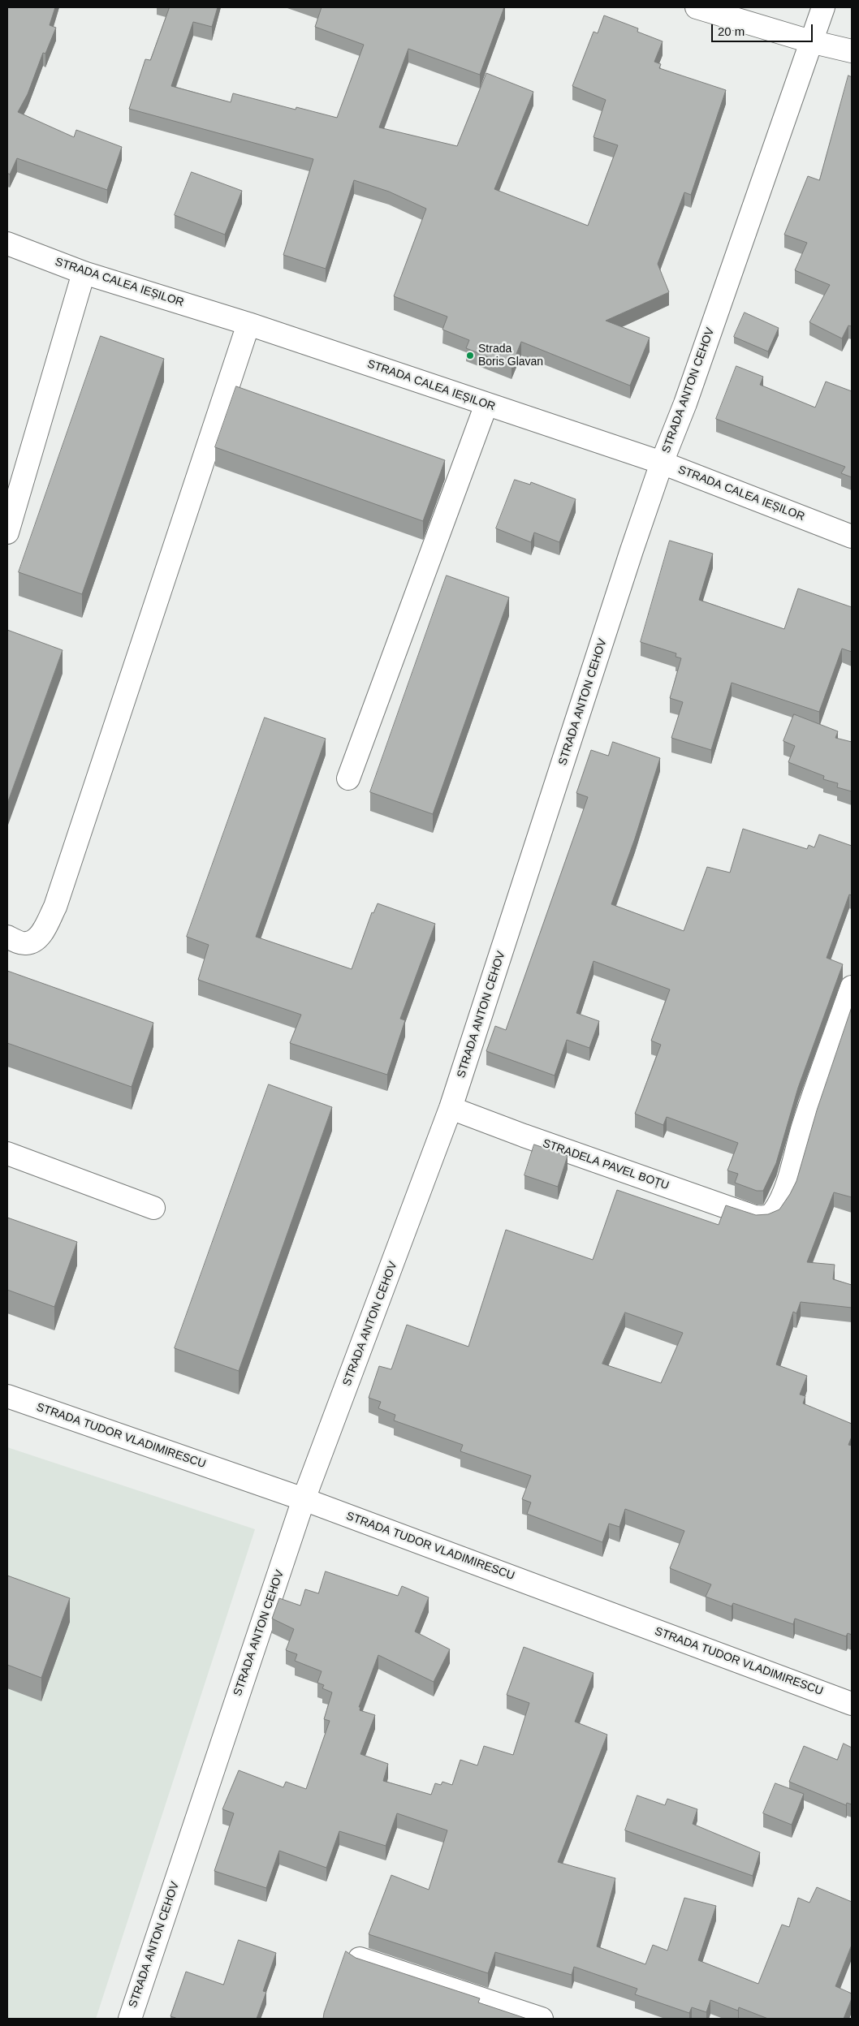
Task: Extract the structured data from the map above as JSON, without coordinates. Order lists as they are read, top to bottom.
{
  "streets": {
    "street": [
      "STRADA CALEA IEȘILOR",
      "STRADA ANTON CEHOV",
      "STRADELA PAVEL BOȚU",
      "STRADA TUDOR VLADIMIRESCU"
    ]
  },
  "crossings": [
    ["STRADA CALEA IEȘILOR", "STRADA ANTON CEHOV"],
    ["STRADA ANTON CEHOV", "STRADELA PAVEL BOȚU"],
    ["STRADA ANTON CEHOV", "STRADA TUDOR VLADIMIRESCU"]
  ],
  "places": ["Strada Boris Glavan"],
  "scale_bar": "20 m"
}
